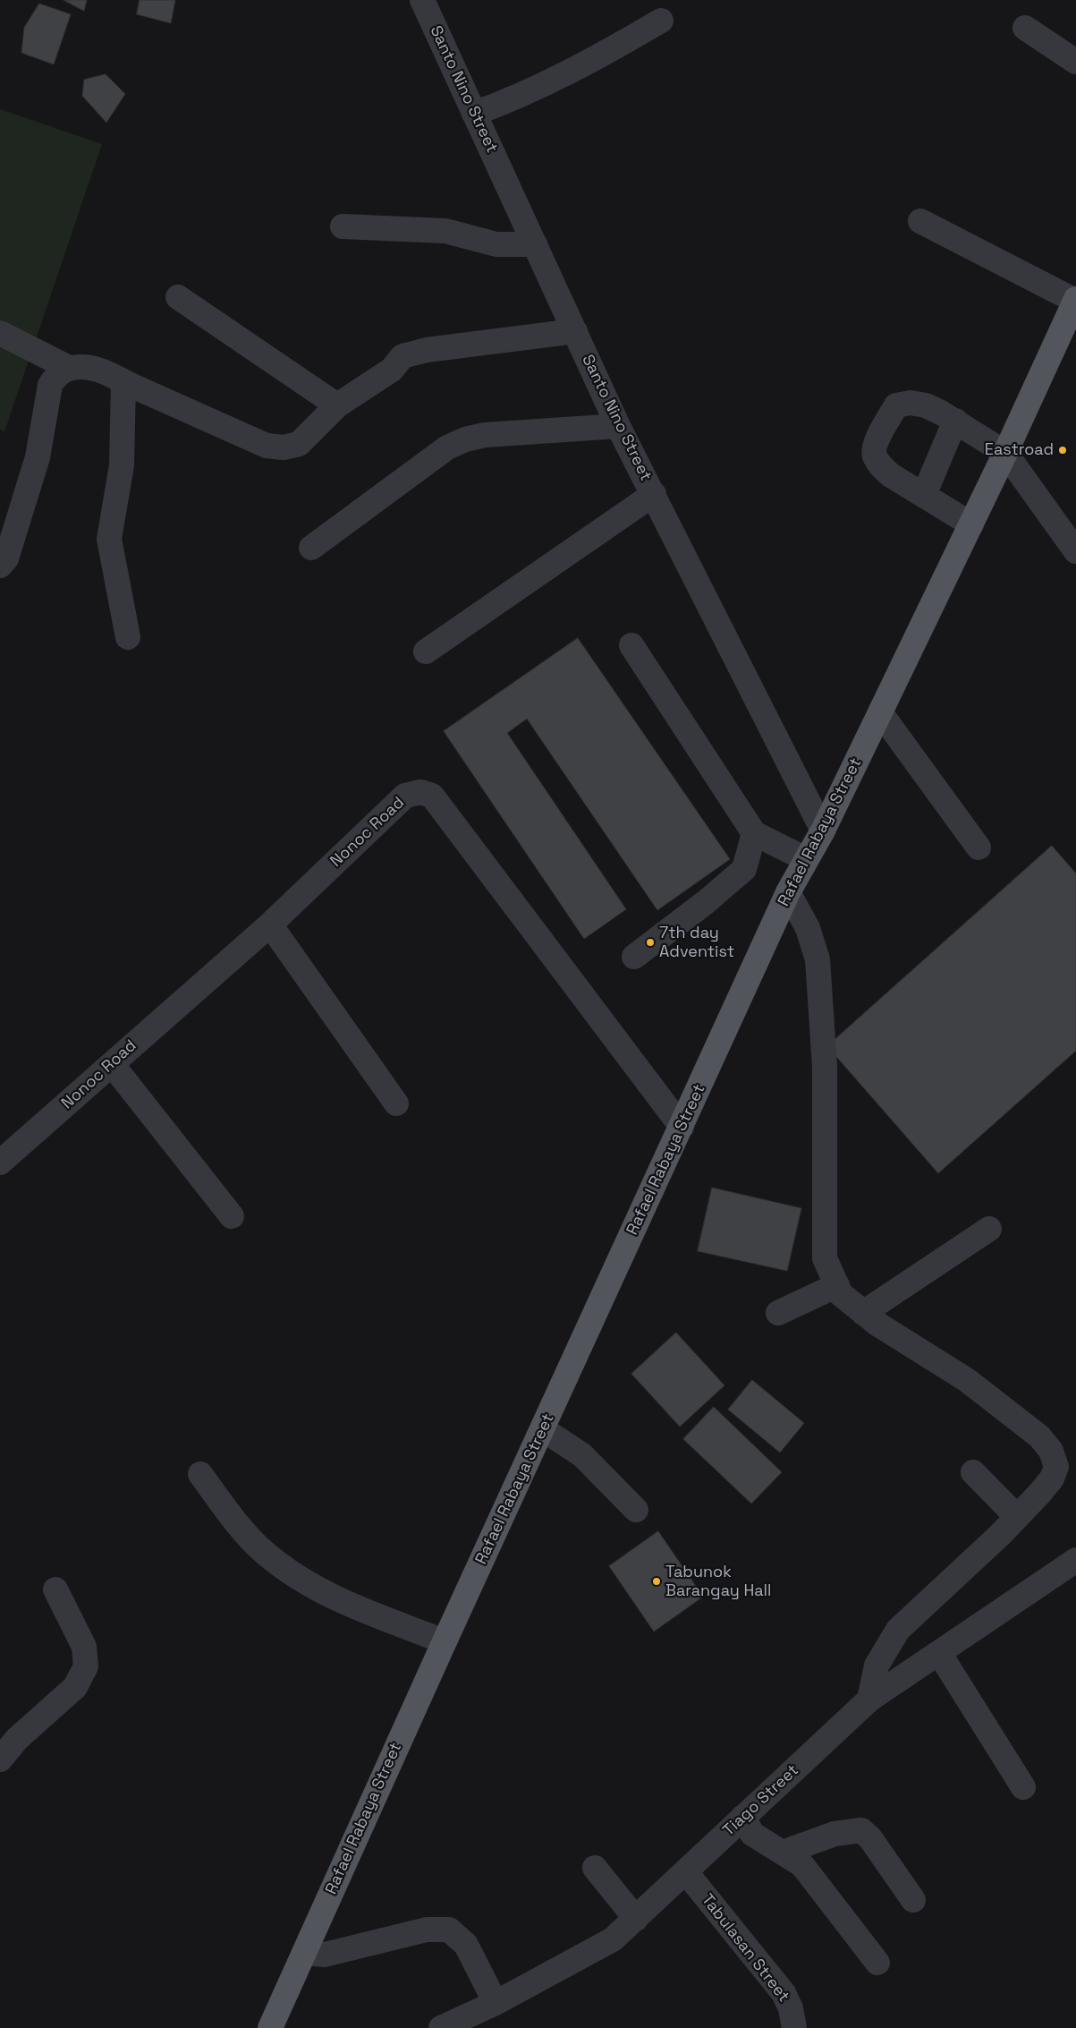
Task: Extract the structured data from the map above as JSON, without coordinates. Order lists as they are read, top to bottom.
{
  "streets": {
    "main road": ["Rafael Rabaya Street"],
    "street": [
      "Santo Nino Street",
      "Nonoc Road",
      "Tiago Street",
      "Tabulasan Street"
    ]
  },
  "crossings": [
    ["Santo Nino Street", "Rafael Rabaya Street"],
    ["Nonoc Road", "Rafael Rabaya Street"],
    ["Tiago Street", "Tabulasan Street"]
  ],
  "places": ["Eastroad", "7th day Adventist", "Tabunok Barangay Hall"]
}
